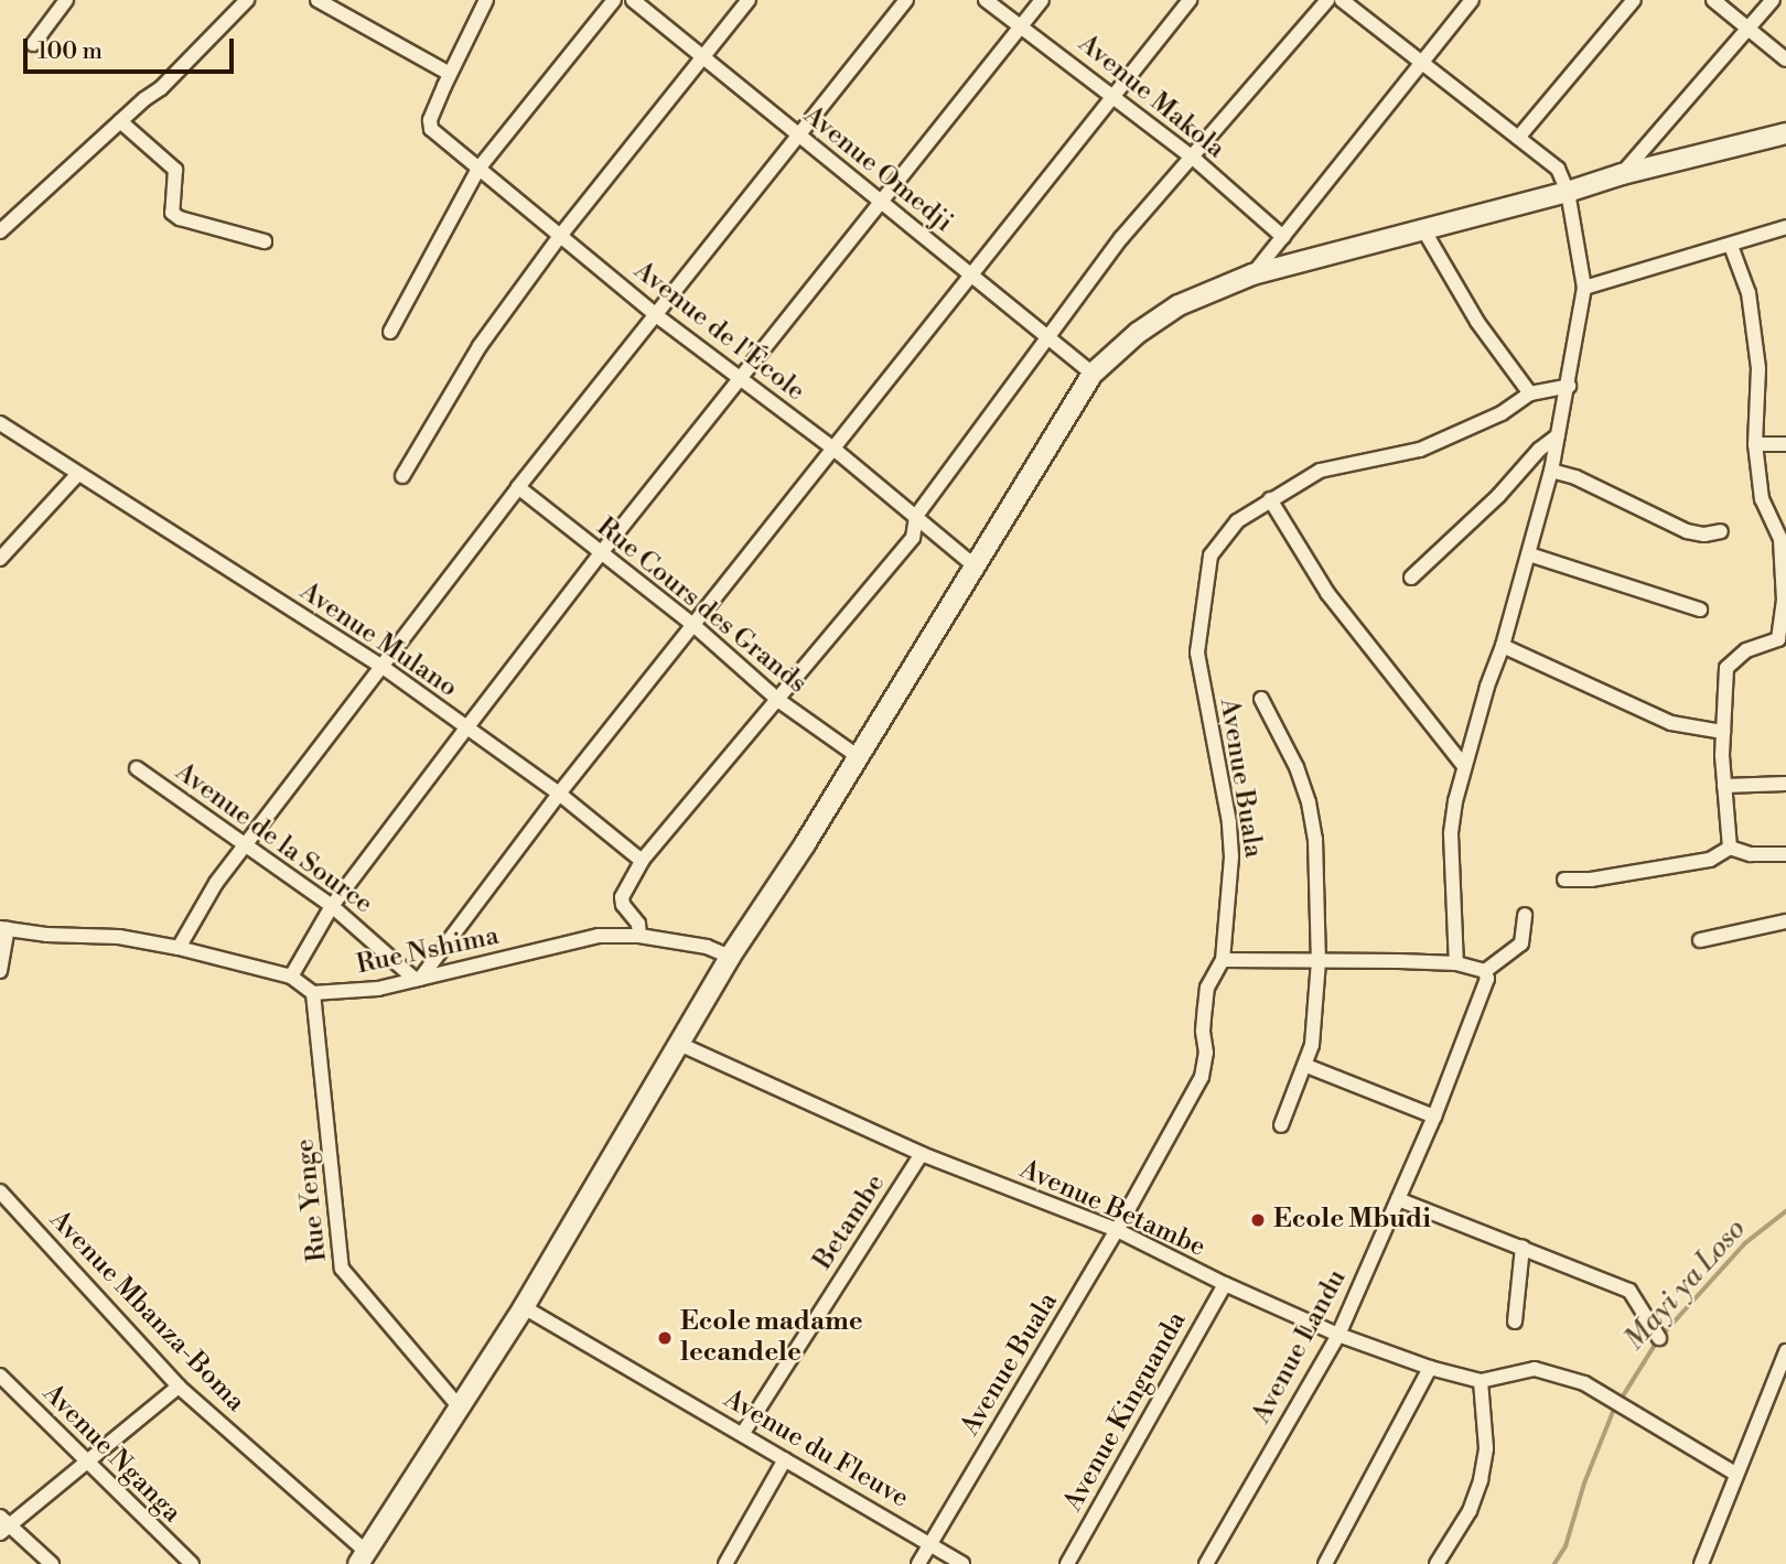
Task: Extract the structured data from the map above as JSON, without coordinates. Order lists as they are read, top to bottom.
{
  "streets": {
    "street": [
      "Avenue Makola",
      "Avenue Omedji",
      "Avenue de l'École",
      "Rue Cours des Grands",
      "Avenue Mulano",
      "Avenue Buala",
      "Avenue de la Source",
      "Rue Nshima",
      "Rue Yenge",
      "Avenue Betambe",
      "Betambe",
      "Avenue Mbanza-Boma",
      "Avenue Landu",
      "Avenue Kinguanda",
      "Avenue du Fleuve",
      "Avenue Nganga"
    ]
  },
  "crossings": [
    ["Avenue Buala", "Avenue Betambe"],
    ["Avenue Buala", "Avenue du Fleuve"],
    ["Avenue de la Source", "Rue Nshima"],
    ["Rue Nshima", "Rue Yenge"],
    ["Avenue Betambe", "Betambe"],
    ["Avenue Betambe", "Avenue Landu"],
    ["Avenue Betambe", "Avenue Kinguanda"],
    ["Betambe", "Avenue du Fleuve"]
  ],
  "water": ["Mayi ya Loso"],
  "places": ["Ecole Mbudi", "Ecole madame lecandele"],
  "scale_bar": "100 m"
}
